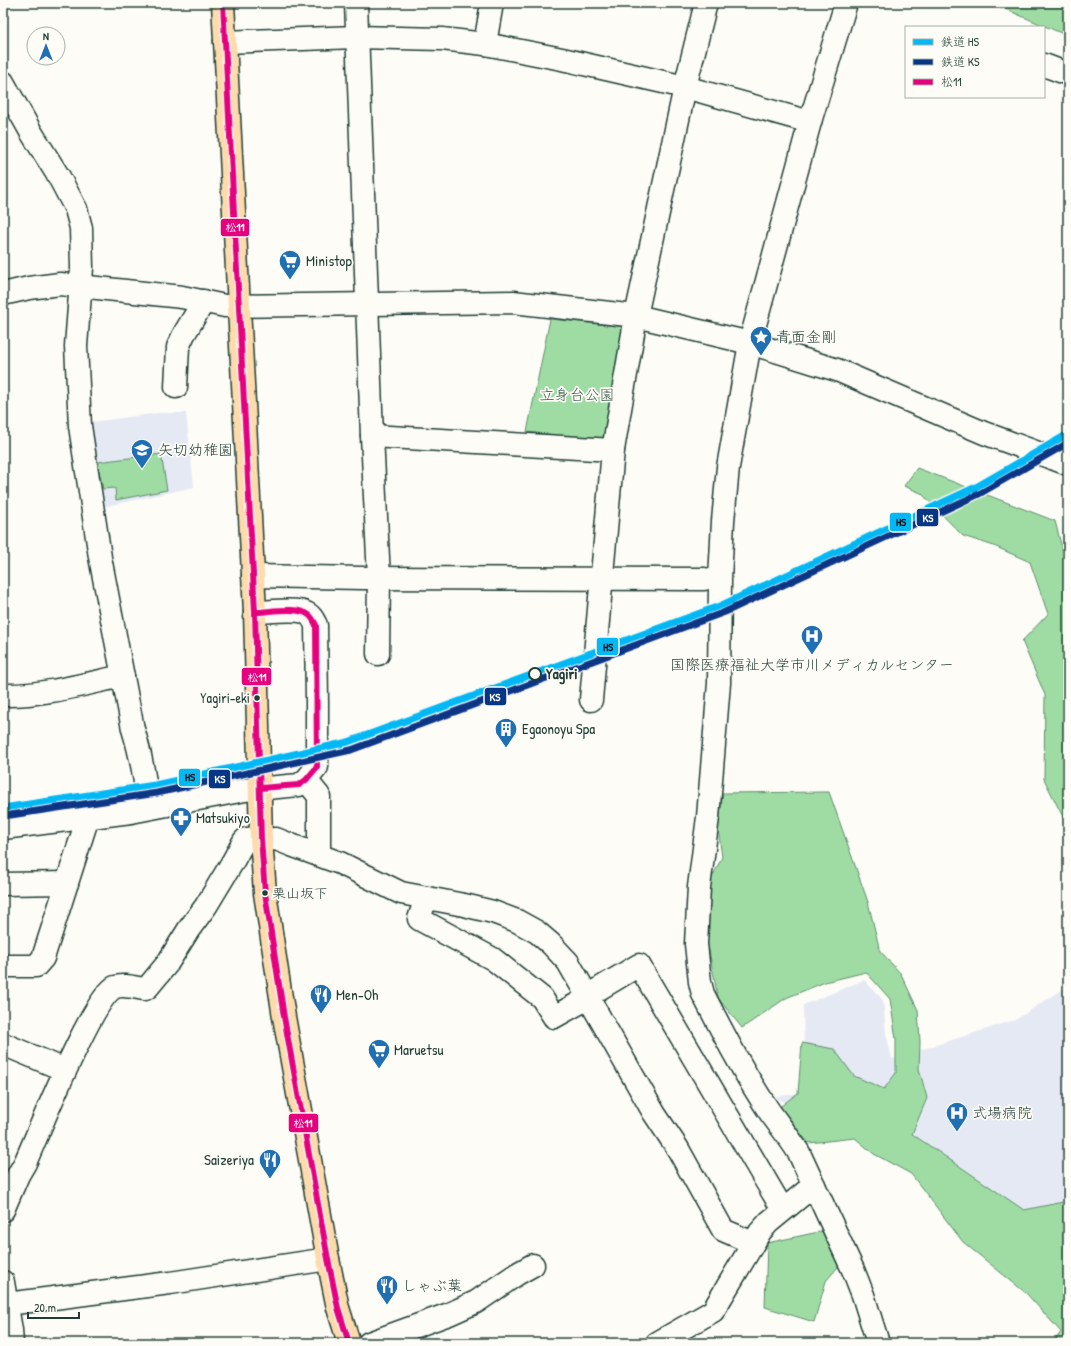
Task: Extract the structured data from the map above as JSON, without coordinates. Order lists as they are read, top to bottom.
{
  "parks": ["立身台公園"],
  "places": {
    "supermarket": ["Ministop", "Maruetsu"],
    "place": ["青面金剛"],
    "school or university": ["矢切幼稚園"],
    "hospital": ["国際医療福祉大学市川メディカルセンター", "式場病院"],
    "other": ["Yagiri", "Yagiri-eki", "栗山坂下"],
    "building": ["Egaonoyu Spa"],
    "pharmacy": ["Matsukiyo"],
    "restaurant": ["Men-Oh", "Saizeriya", "しゃぶ葉"]
  },
  "lines": ["transit line 松11", "rail line HS", "rail line KS"],
  "legend": ["鉄道 HS", "鉄道 KS", "松11"],
  "scale_bar": "20 m",
  "north": "top"
}
